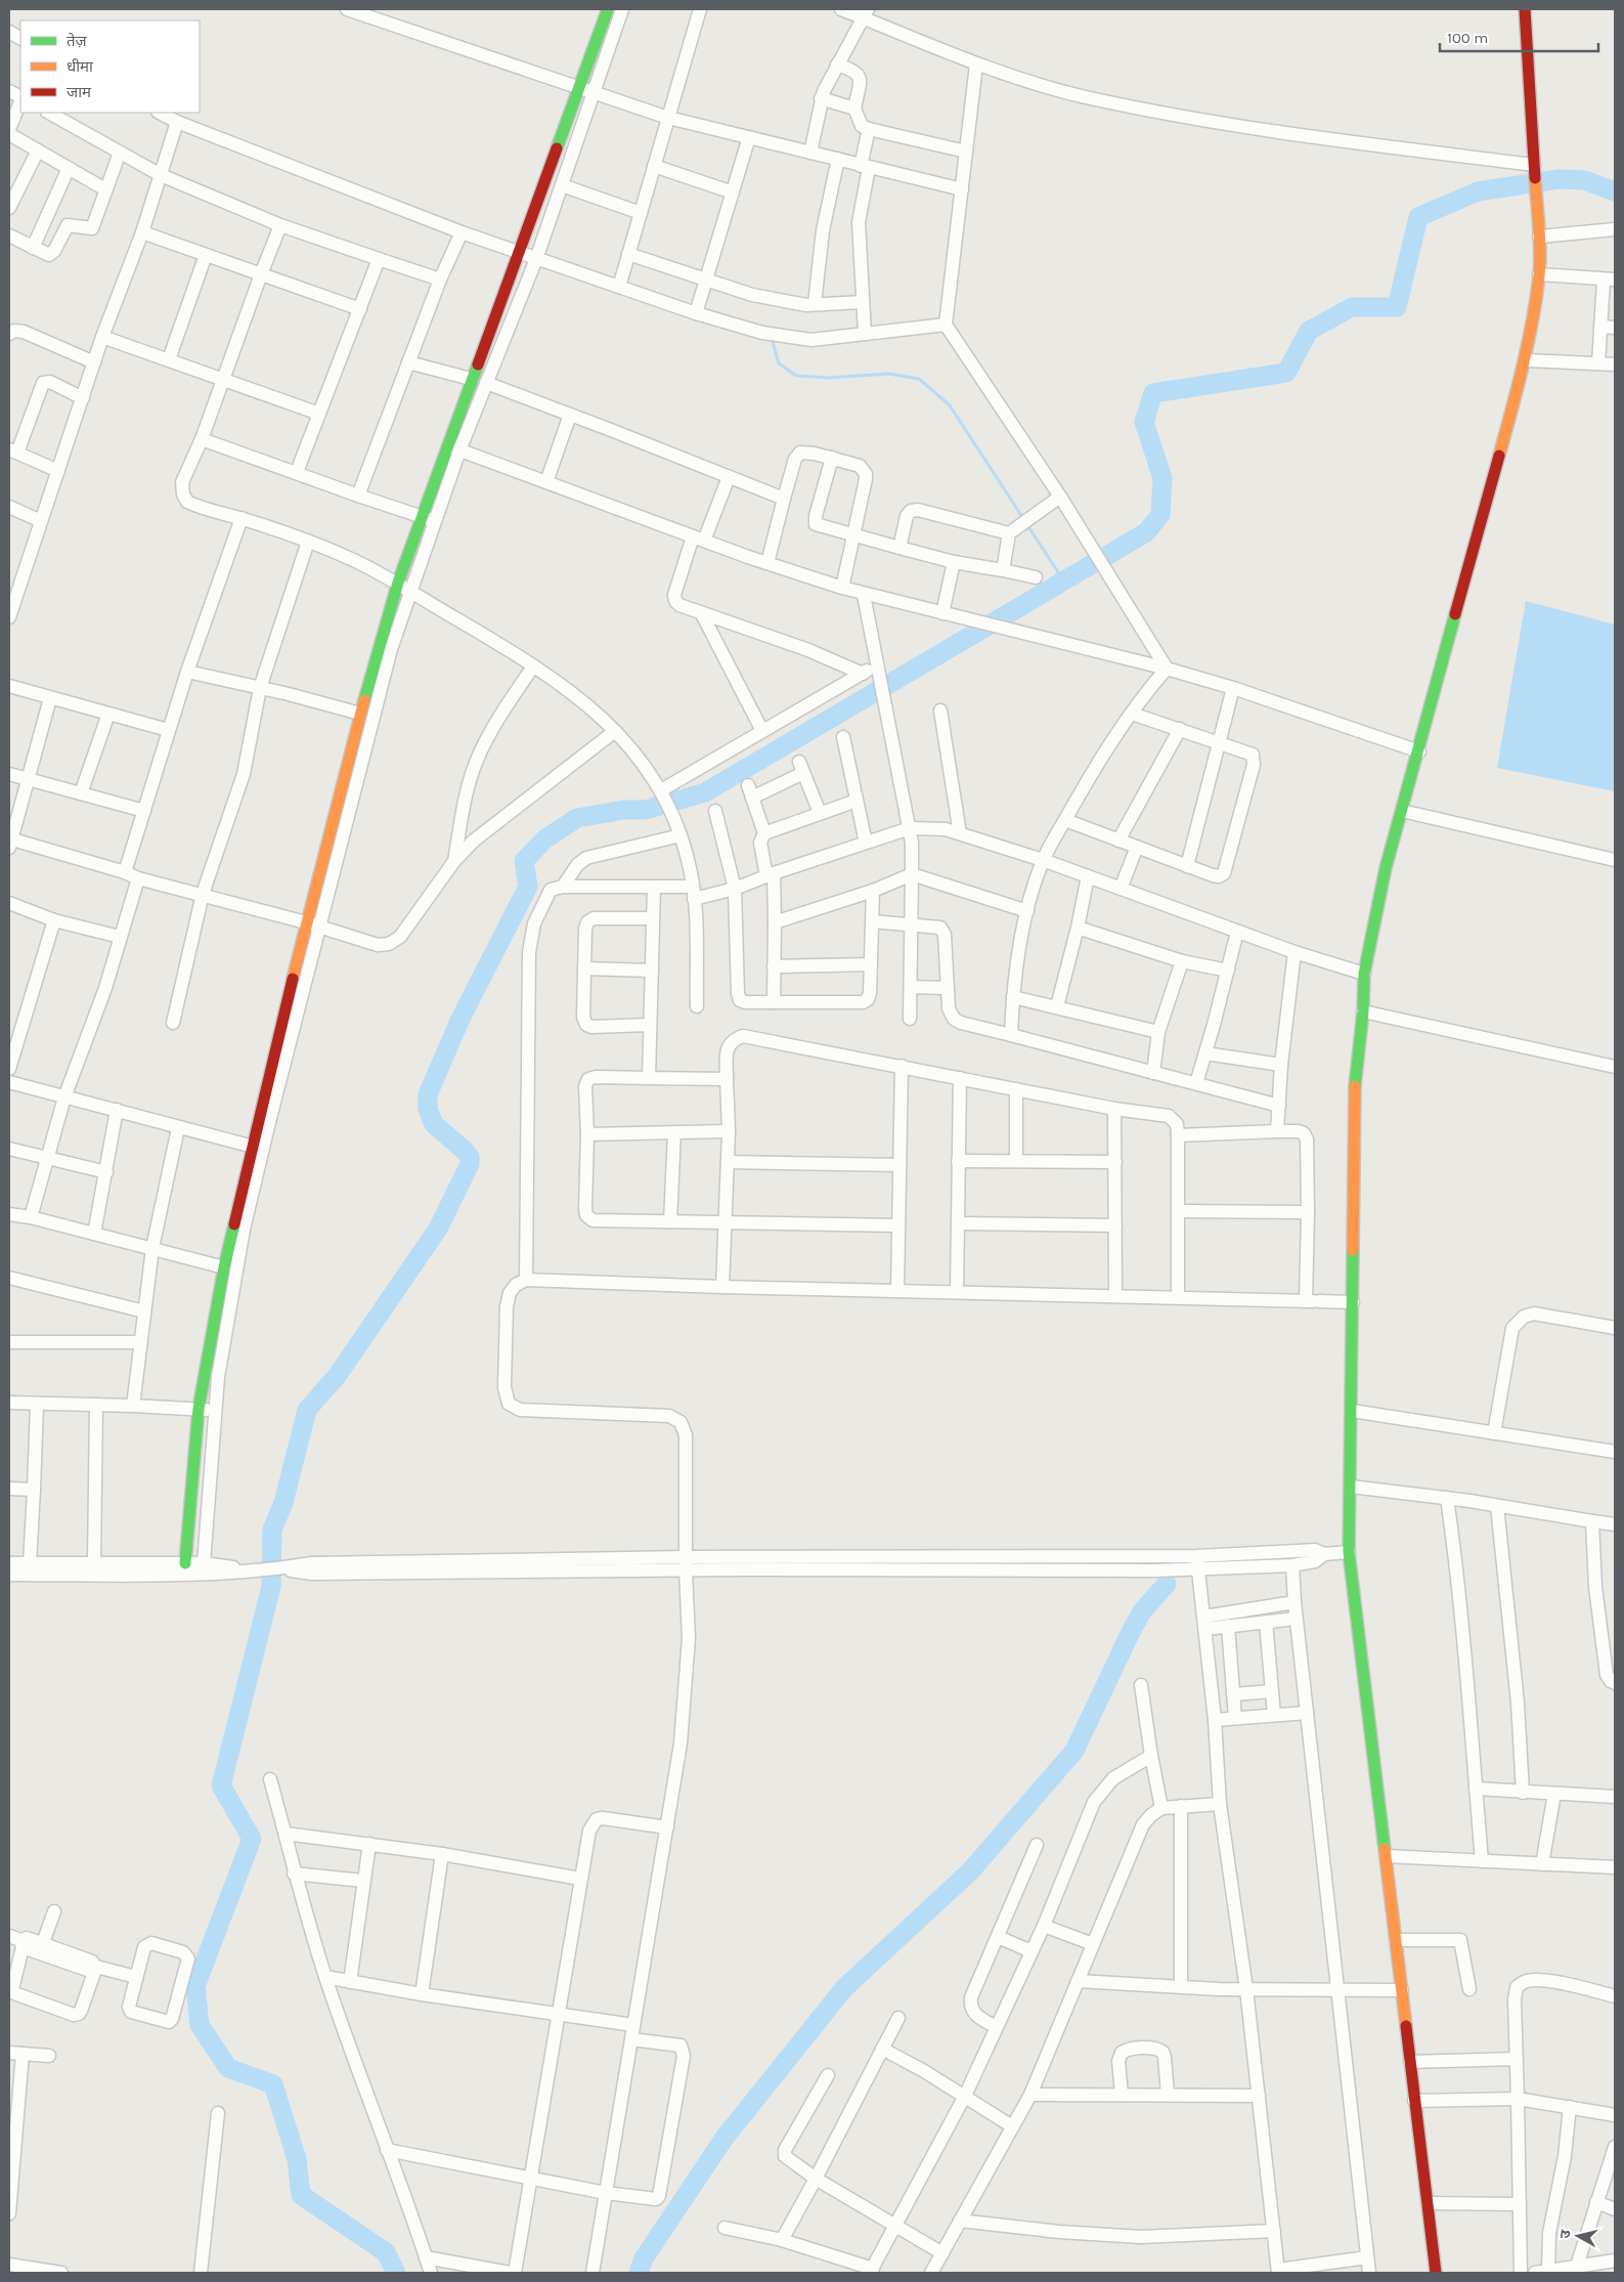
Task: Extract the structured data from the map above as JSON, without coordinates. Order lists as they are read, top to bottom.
{
  "legend": ["तेज़", "धीमा", "जाम"],
  "scale_bar": "100 m",
  "north": "left"
}
